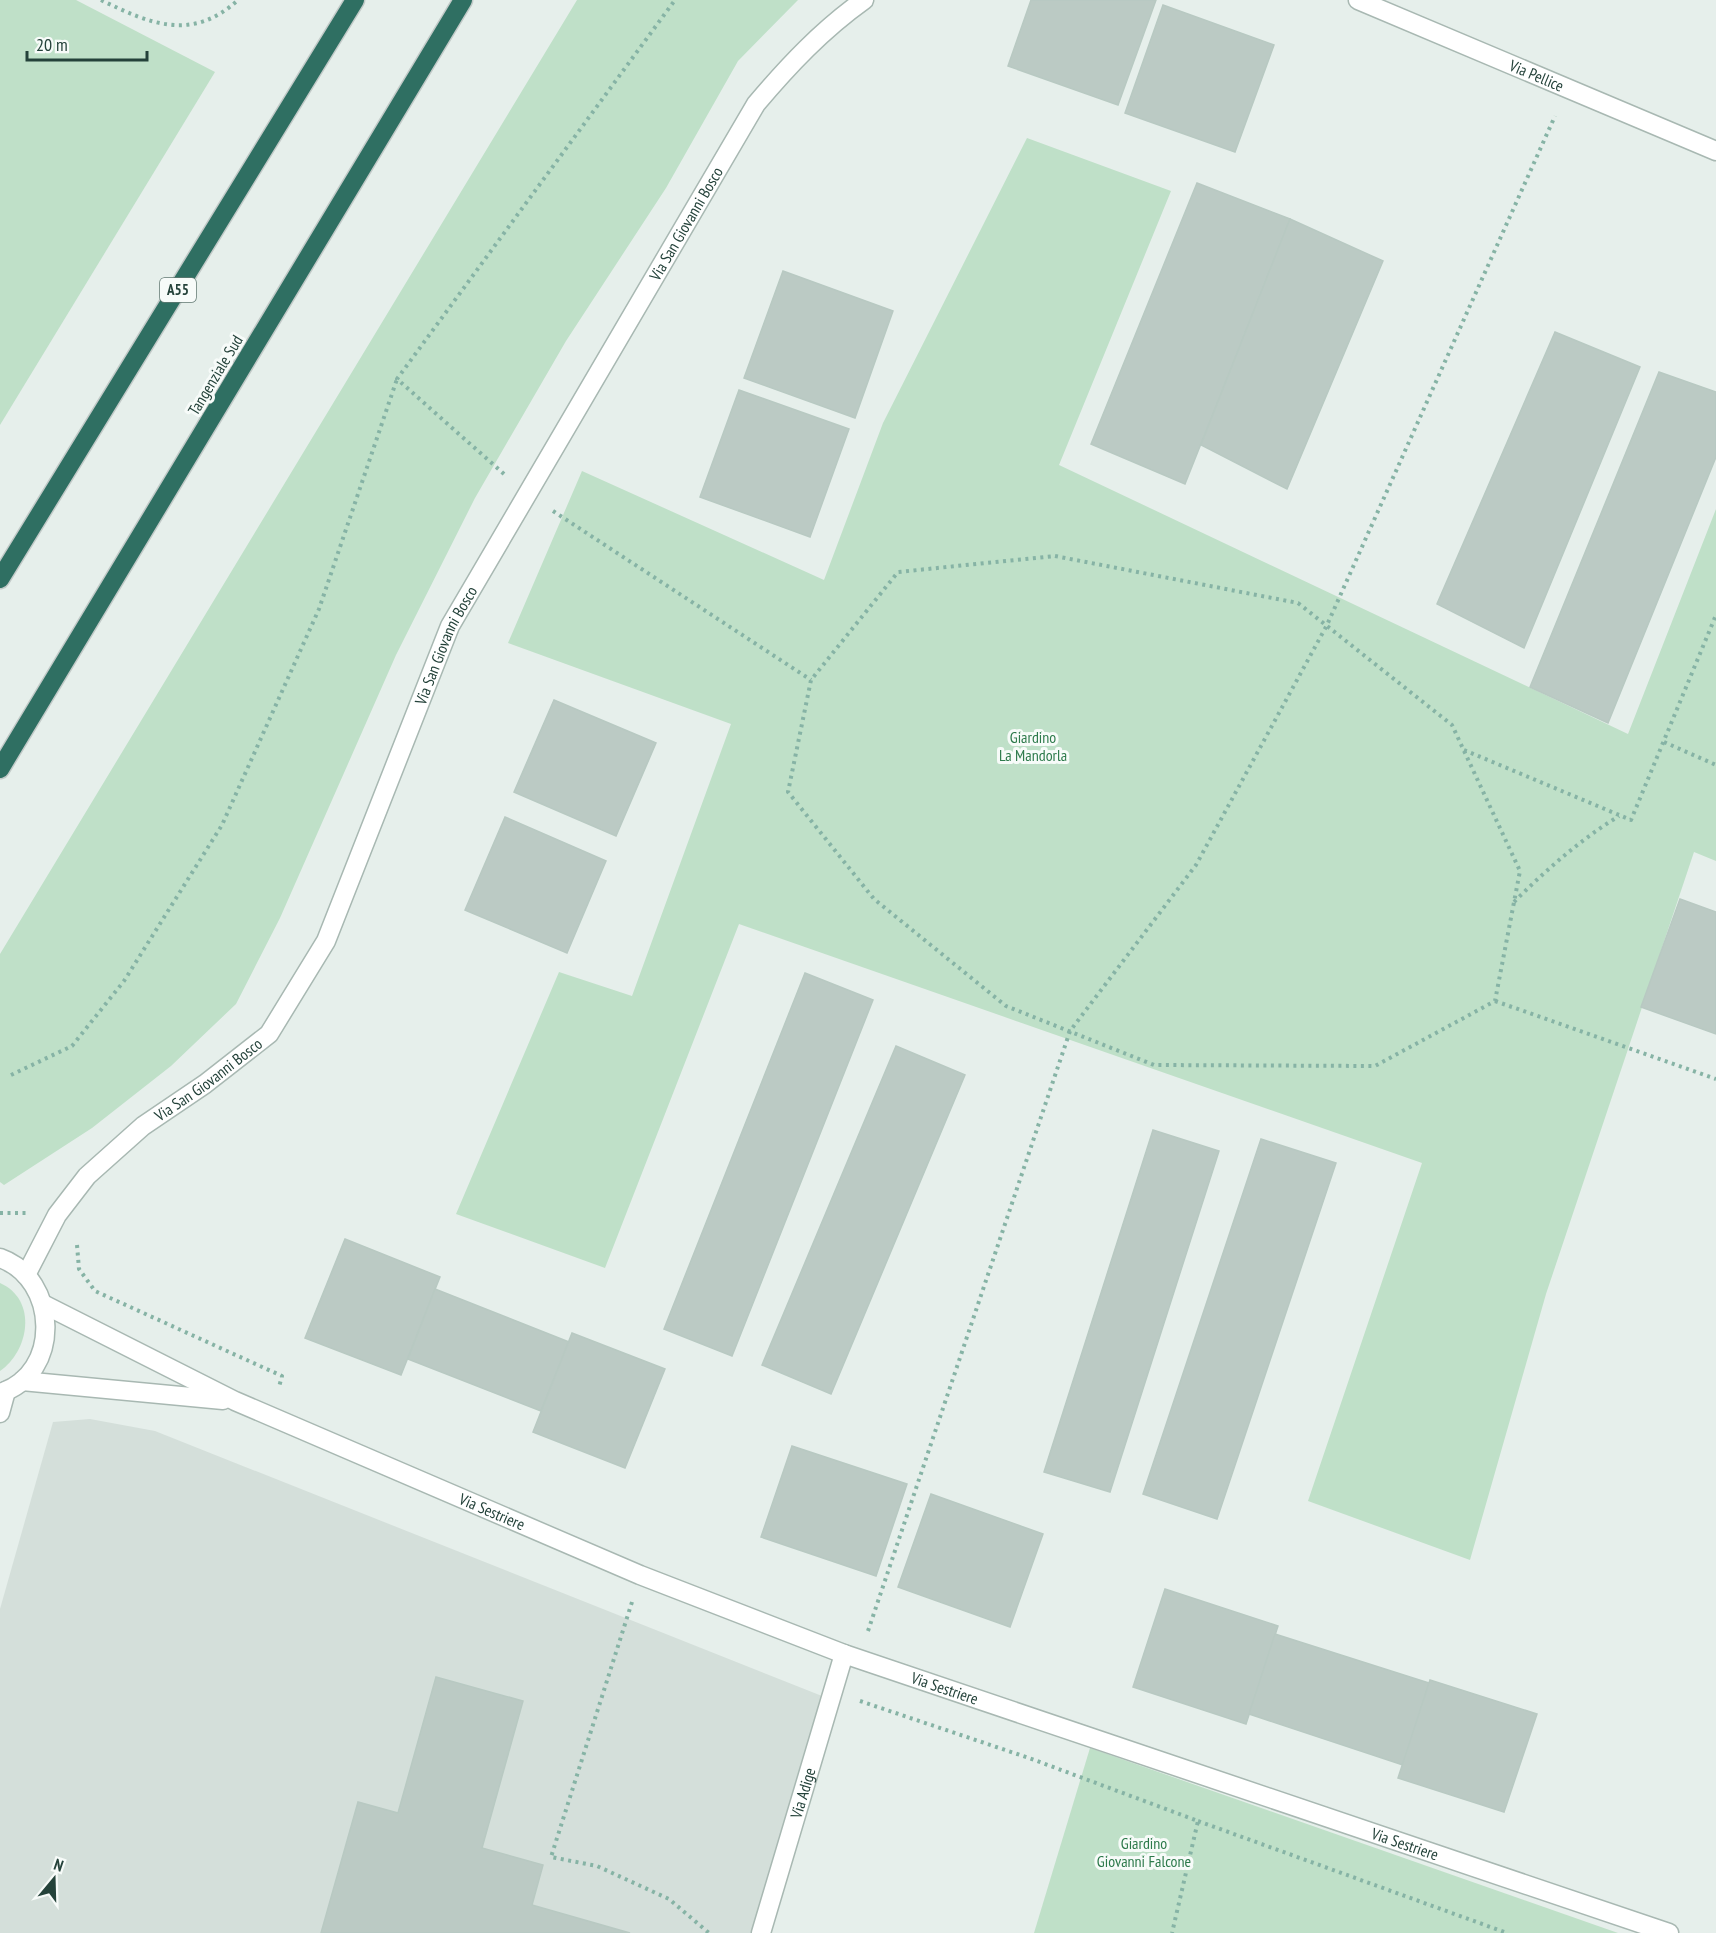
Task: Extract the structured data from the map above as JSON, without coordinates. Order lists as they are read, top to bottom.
{
  "streets": {
    "highway": ["A55", "Tangenziale Sud"],
    "street": [
      "Via Pellice",
      "Via San Giovanni Bosco",
      "Via Sestriere",
      "Via Adige"
    ]
  },
  "crossings": [
    ["Via Sestriere", "Via Adige"]
  ],
  "parks": ["Giardino La Mandorla", "Giardino Giovanni Falcone"],
  "scale_bar": "20 m",
  "north": "top"
}
